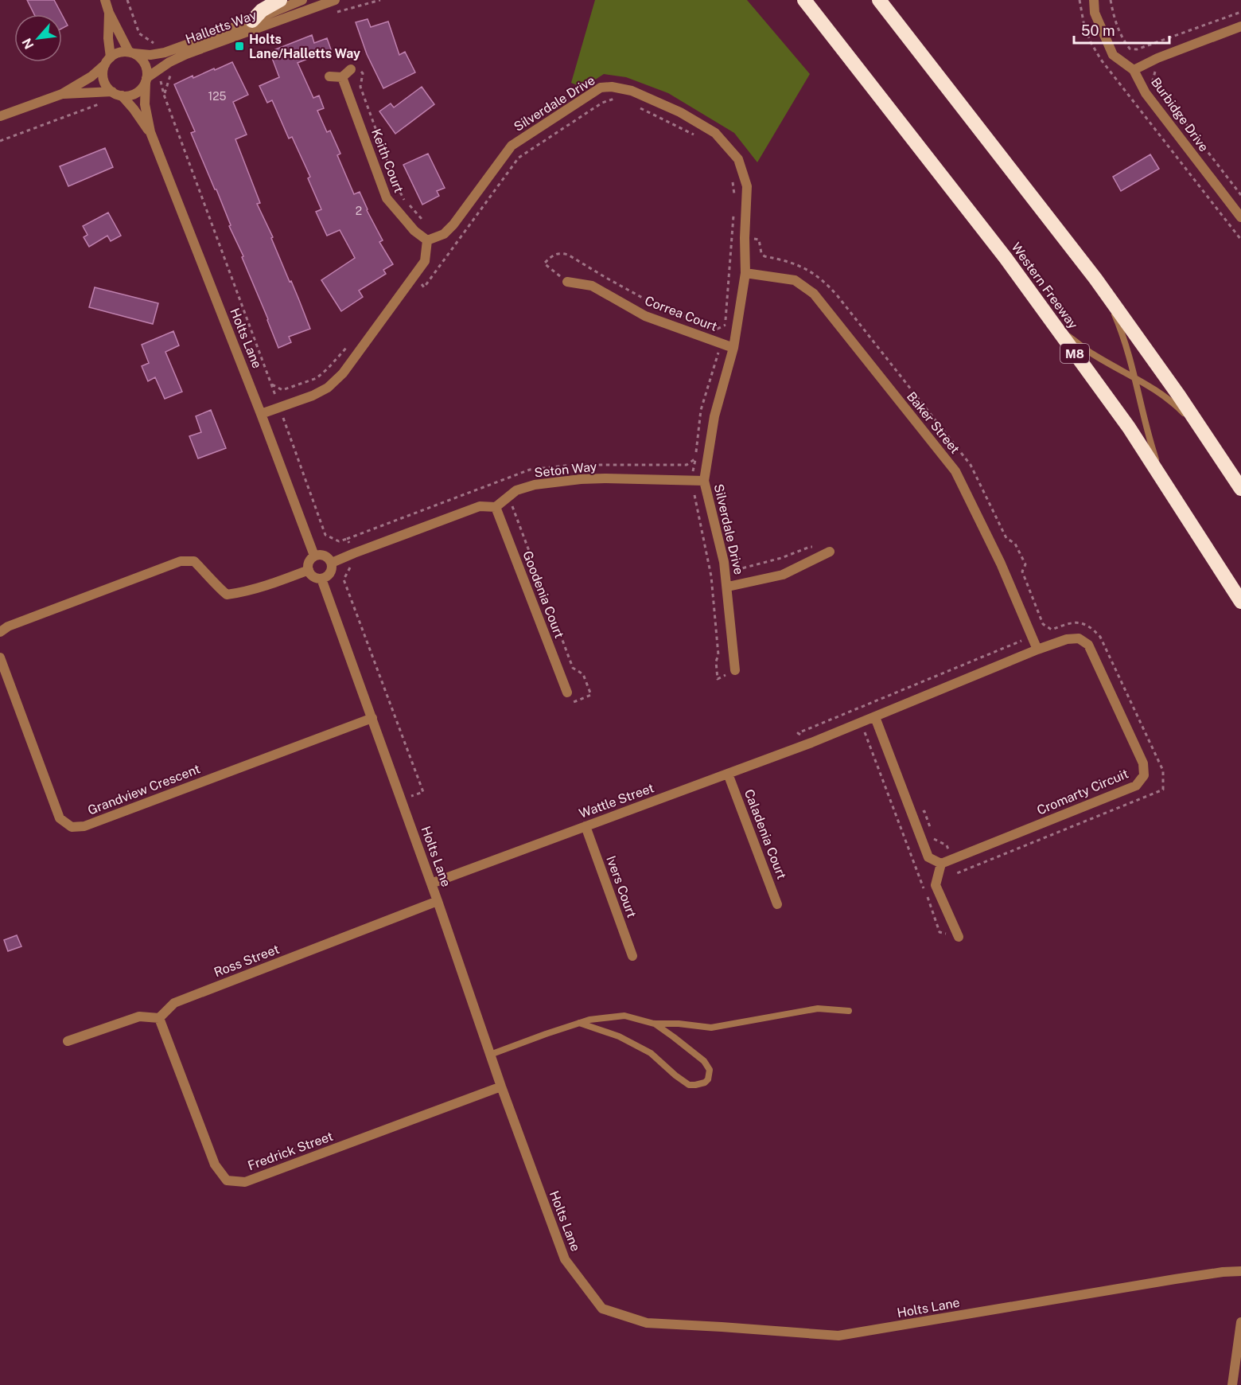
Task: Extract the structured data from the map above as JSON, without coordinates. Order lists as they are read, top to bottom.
{
  "streets": {
    "highway": ["Western Freeway", "M8"],
    "street": [
      "Halletts Way",
      "Silverdale Drive",
      "Burbidge Drive",
      "Keith Court",
      "Correa Court",
      "Holts Lane",
      "Baker Street",
      "Seton Way",
      "Goodenia Court",
      "Grandview Crescent",
      "Cromarty Circuit",
      "Wattle Street",
      "Caladenia Court",
      "Ivers Court",
      "Ross Street",
      "Fredrick Street"
    ]
  },
  "crossings": [
    ["Halletts Way", "Holts Lane"],
    ["Silverdale Drive", "Keith Court"],
    ["Silverdale Drive", "Correa Court"],
    ["Silverdale Drive", "Baker Street"],
    ["Silverdale Drive", "Seton Way"],
    ["Holts Lane", "Grandview Crescent"],
    ["Holts Lane", "Wattle Street"],
    ["Holts Lane", "Ross Street"],
    ["Holts Lane", "Fredrick Street"],
    ["Baker Street", "Cromarty Circuit"],
    ["Seton Way", "Goodenia Court"],
    ["Cromarty Circuit", "Wattle Street"],
    ["Wattle Street", "Caladenia Court"],
    ["Wattle Street", "Ivers Court"],
    ["Ross Street", "Fredrick Street"]
  ],
  "places": {
    "transit": ["Holts Lane/Halletts Way"]
  },
  "house_numbers": ["125", "2"],
  "scale_bar": "50 m",
  "north": "bottom left"
}
